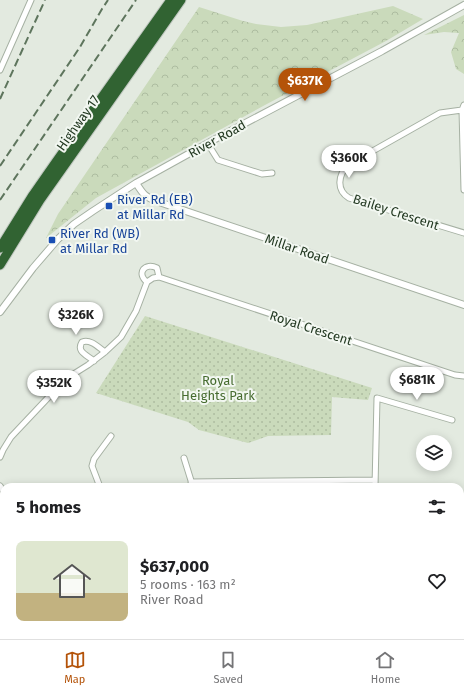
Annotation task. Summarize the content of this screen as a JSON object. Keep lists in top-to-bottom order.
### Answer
{
  "streets": {
    "highway": ["Highway 17"],
    "street": [
      "River Road",
      "Bailey Crescent",
      "Millar Road",
      "Royal Crescent"
    ]
  },
  "crossings": [
    ["River Road", "Millar Road"]
  ],
  "parks": ["Royal Heights Park"],
  "places": {
    "transit": ["River Rd (EB) at Millar Rd", "River Rd (WB) at Millar Rd"]
  },
  "page": {
    "price": [
      "$637K",
      "$360K",
      "$326K",
      "$681K",
      "$352K"
    ],
    "heading": "5 homes",
    "list": [
      {
        "name": "$637,000",
        "note": "5 rooms · 163 m² · River Road"
      }
    ],
    "tabs": ["Map", "Saved", "Home"]
  }
}
